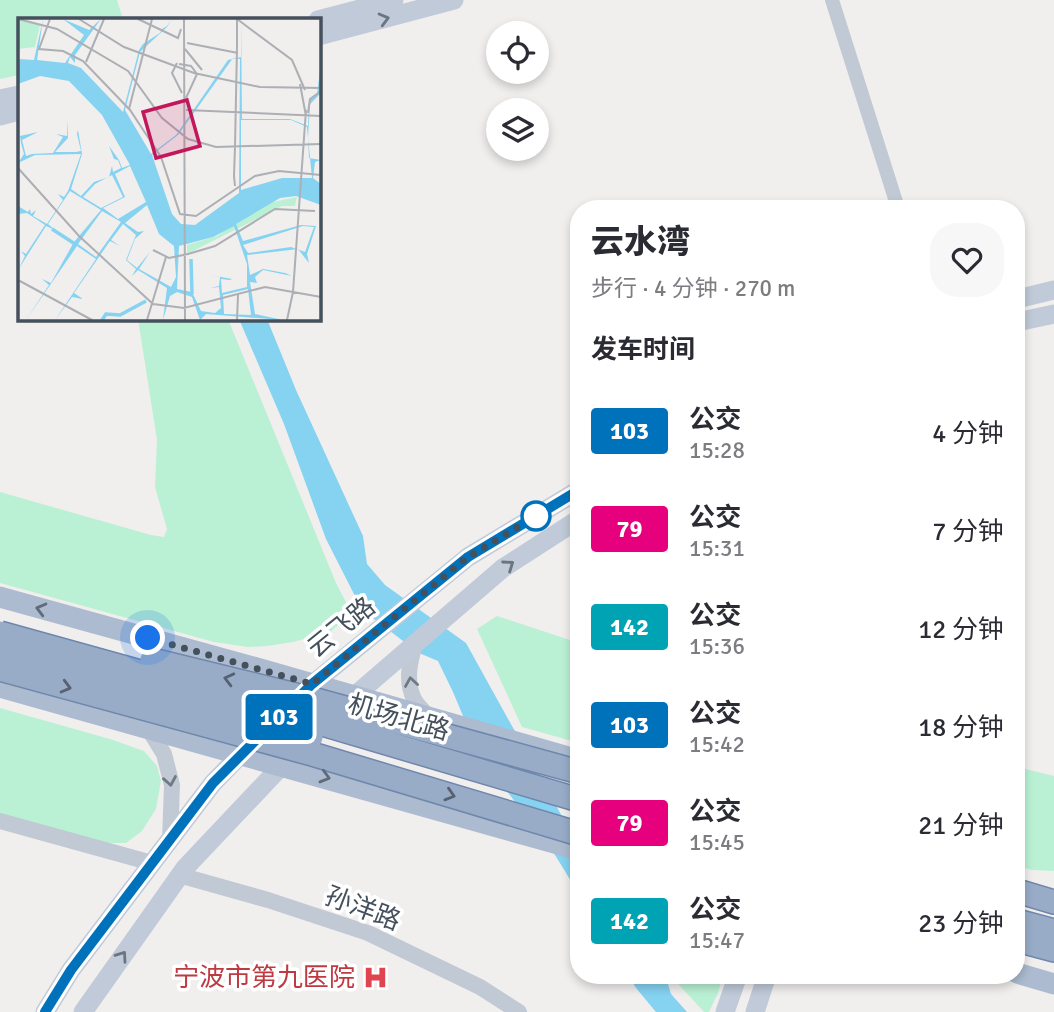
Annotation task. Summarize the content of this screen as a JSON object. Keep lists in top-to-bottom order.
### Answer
{
  "streets": {
    "highway": ["机场北路"],
    "main road": ["云飞路"],
    "street": ["孙洋路"]
  },
  "crossings": [
    ["云飞路", "机场北路"]
  ],
  "places": {
    "hospital": ["宁波市第九医院"]
  },
  "lines": ["bus line 103"],
  "page": {
    "on_map": "103",
    "heading": [
      ["云水湾", "步行 · 4 分钟 · 270 m"],
      "发车时间"
    ],
    "list": [
      {
        "mark": "103",
        "name": "公交",
        "note": "15:28",
        "value": "4 分钟"
      },
      {
        "mark": "79",
        "name": "公交",
        "note": "15:31",
        "value": "7 分钟"
      },
      {
        "mark": "142",
        "name": "公交",
        "note": "15:36",
        "value": "12 分钟"
      },
      {
        "mark": "103",
        "name": "公交",
        "note": "15:42",
        "value": "18 分钟"
      },
      {
        "mark": "79",
        "name": "公交",
        "note": "15:45",
        "value": "21 分钟"
      },
      {
        "mark": "142",
        "name": "公交",
        "note": "15:47",
        "value": "23 分钟"
      }
    ]
  }
}
